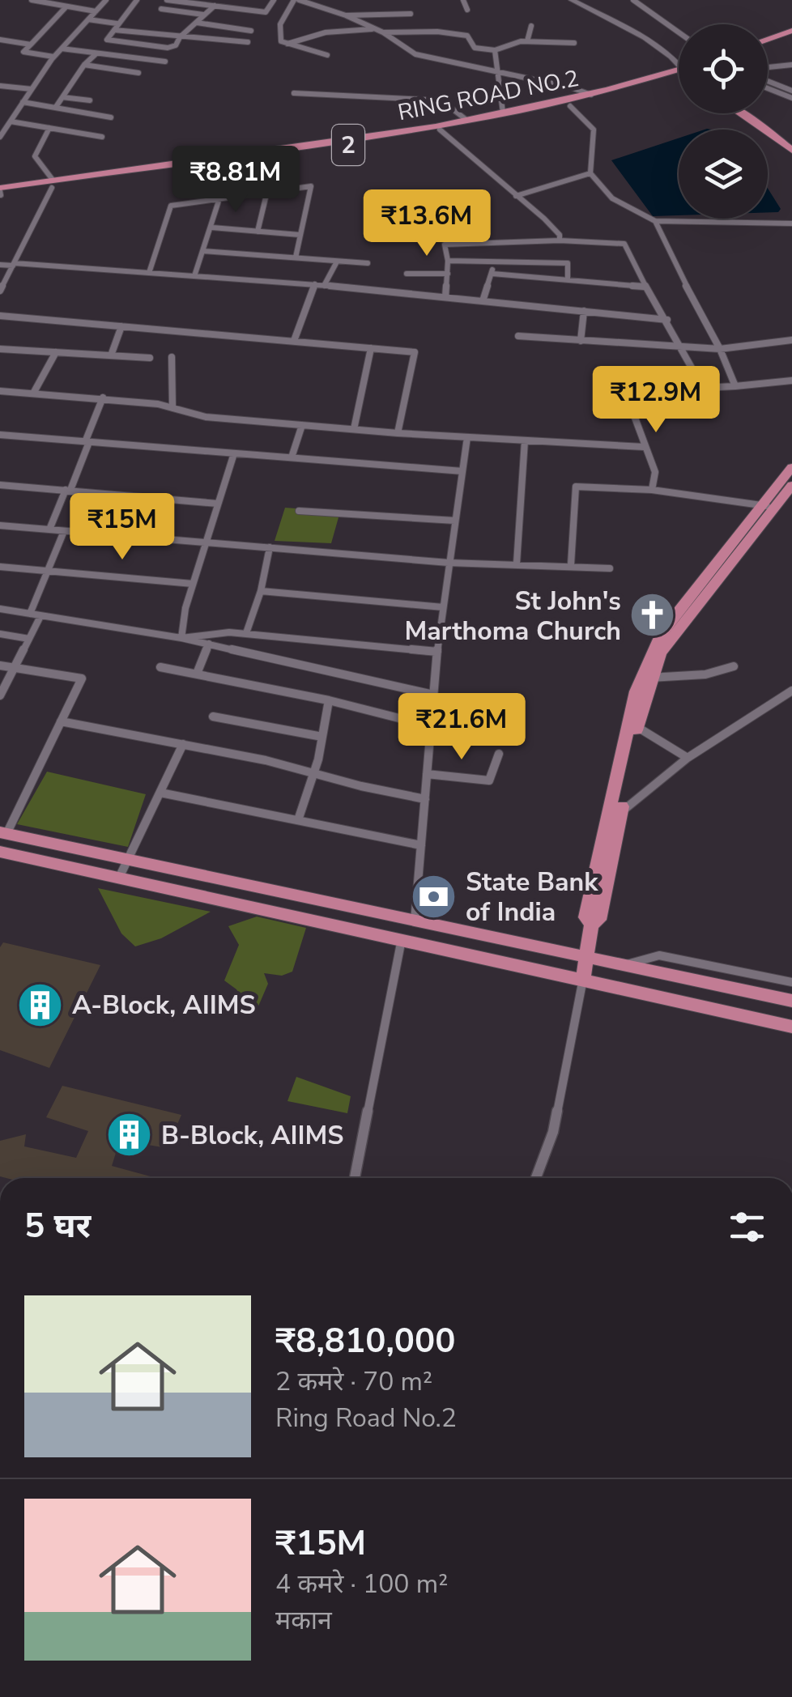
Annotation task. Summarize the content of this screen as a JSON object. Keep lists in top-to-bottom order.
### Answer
{
  "streets": {
    "main road": ["RING ROAD NO.2", "2"]
  },
  "places": {
    "church": ["St John's Marthoma Church"],
    "bank": ["State Bank of India"],
    "building": ["A-Block, AIIMS", "B-Block, AIIMS"]
  },
  "page": {
    "price": [
      "₹8.81M",
      "₹13.6M",
      "₹12.9M",
      "₹15M",
      "₹21.6M"
    ],
    "heading": "5 घर",
    "list": [
      {
        "name": "₹8,810,000",
        "note": "2 कमरे · 70 m² · Ring Road No.2"
      },
      {
        "name": "₹15M",
        "note": "4 कमरे · 100 m² · मकान"
      }
    ]
  }
}
